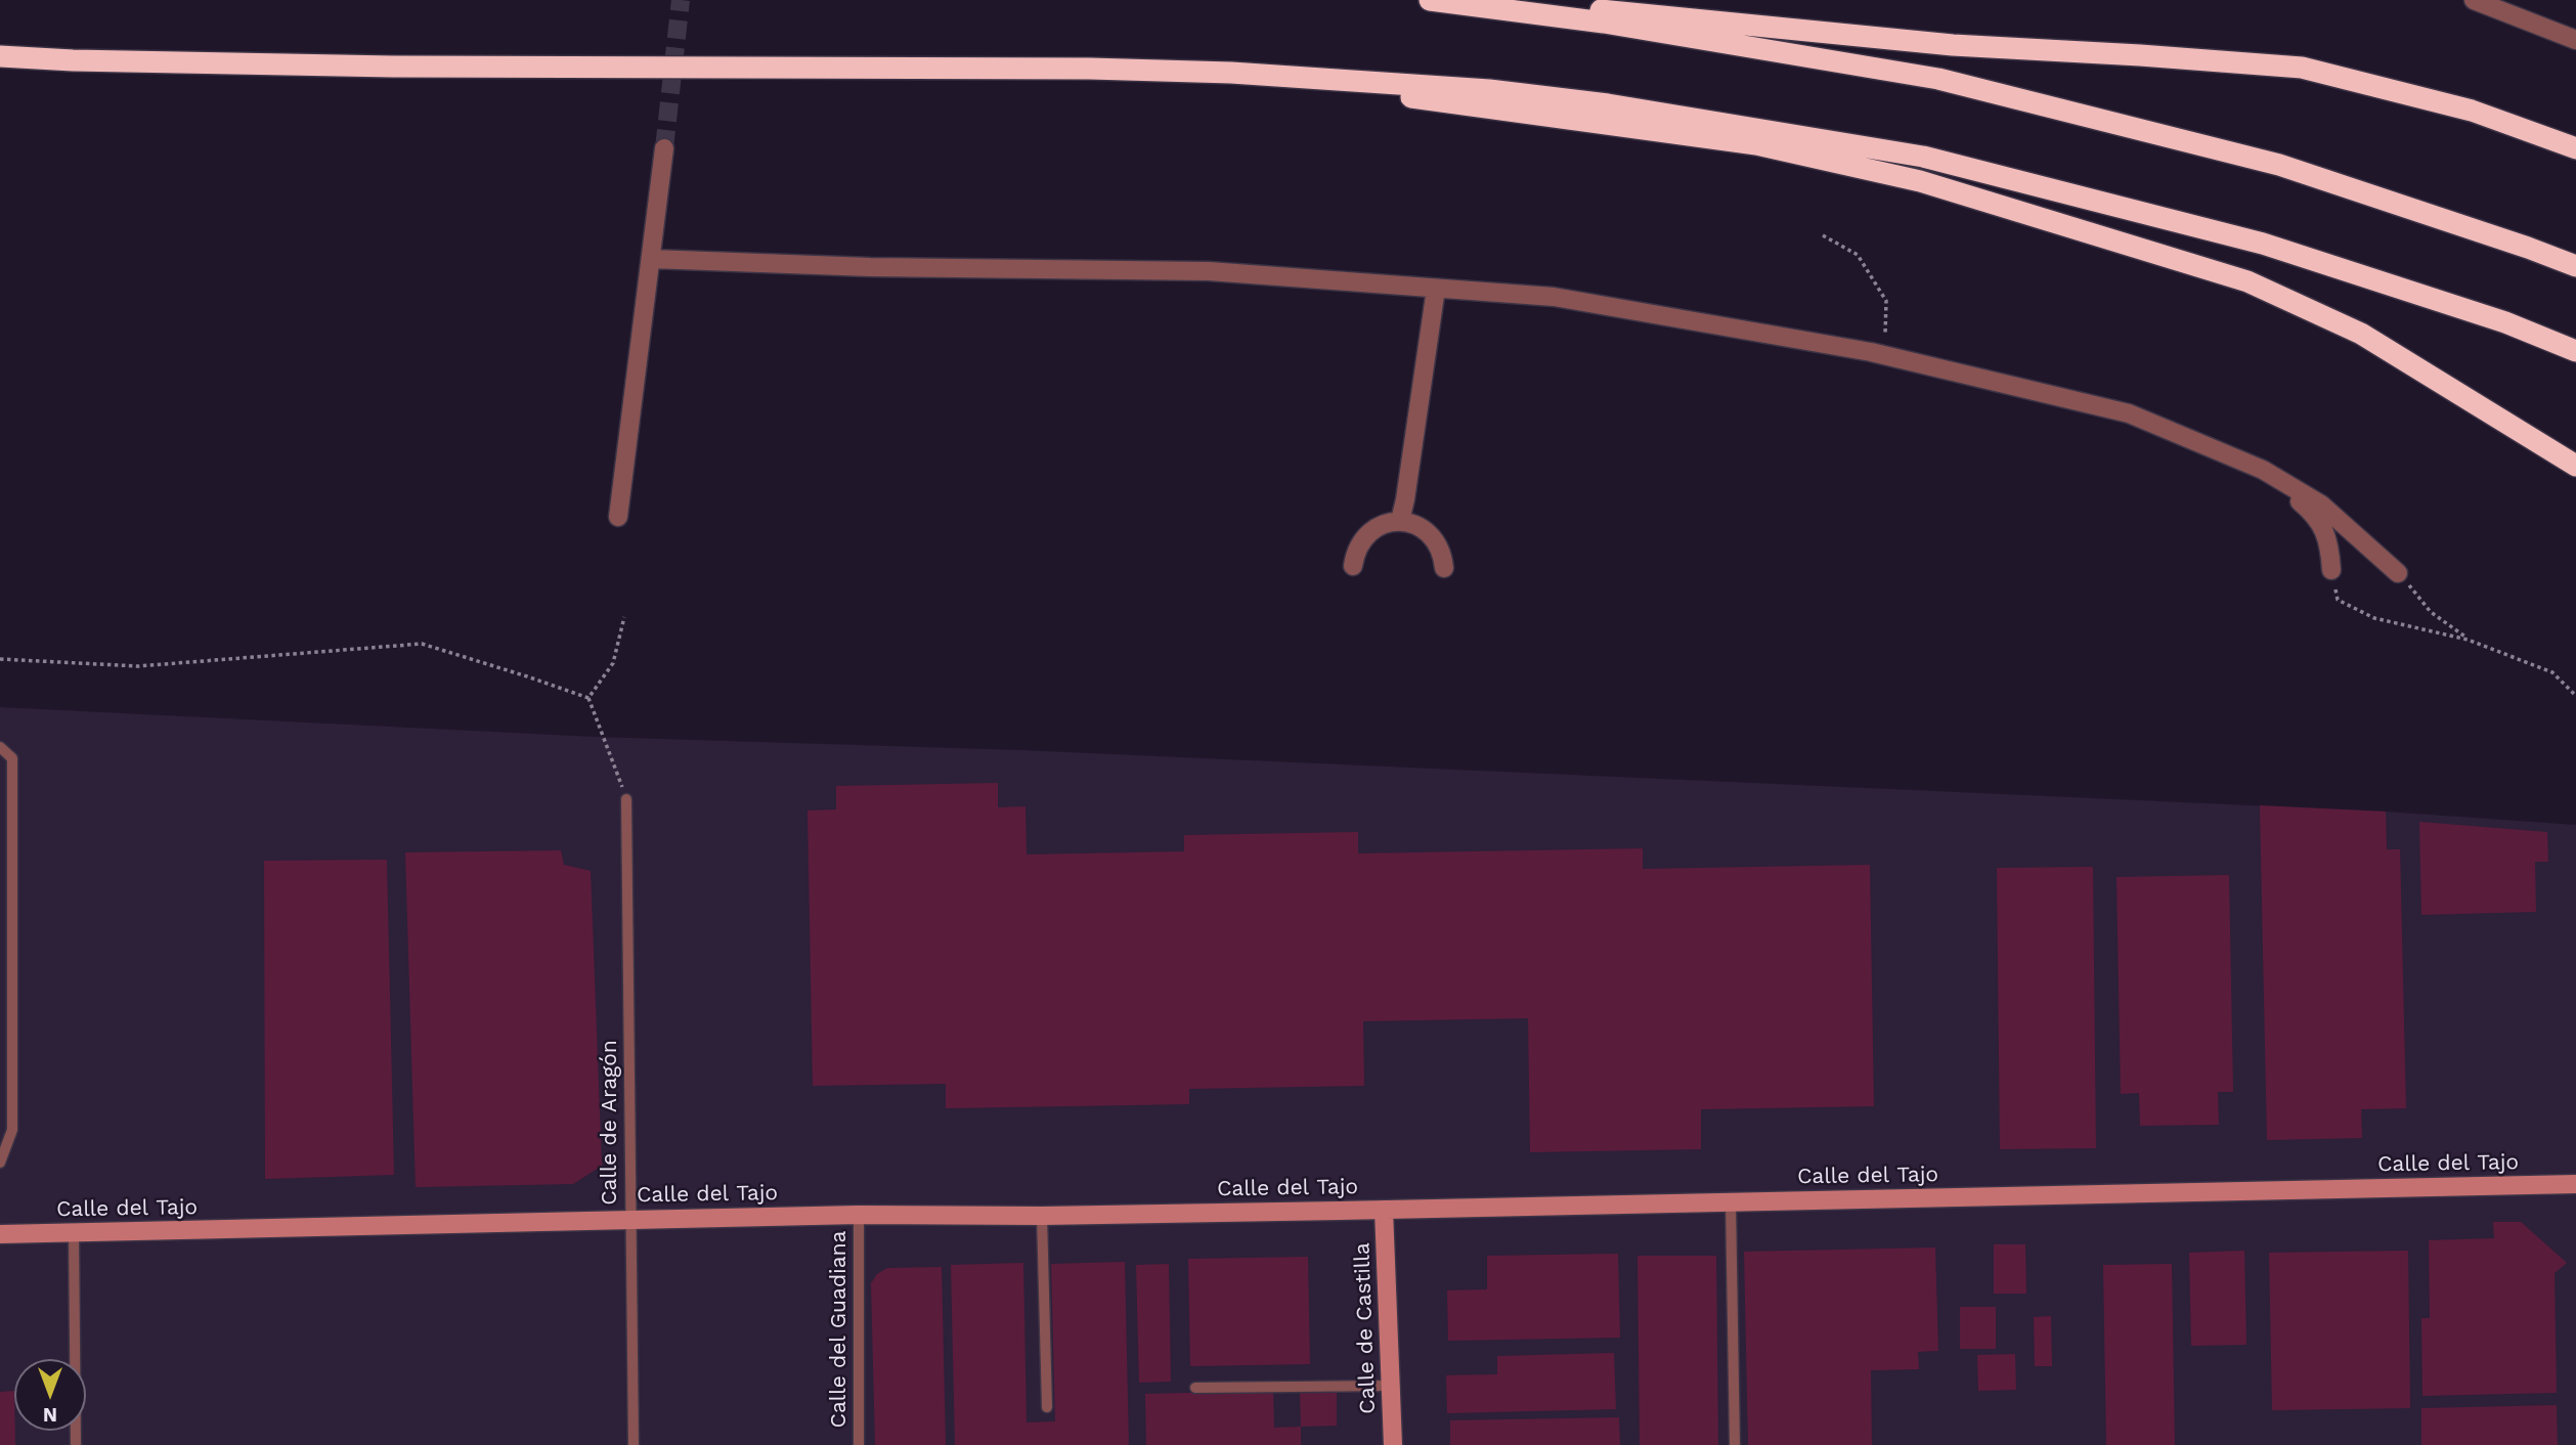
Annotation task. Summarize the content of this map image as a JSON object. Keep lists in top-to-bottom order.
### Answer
{
  "streets": {
    "street": ["Calle del Tajo", "Calle de Castilla"],
    "lane": ["Calle de Aragón", "Calle del Guadiana"]
  },
  "crossings": [
    ["Calle de Aragón", "Calle del Tajo"],
    ["Calle del Tajo", "Calle de Castilla"],
    ["Calle del Tajo", "Calle del Guadiana"]
  ],
  "north": "bottom"
}
